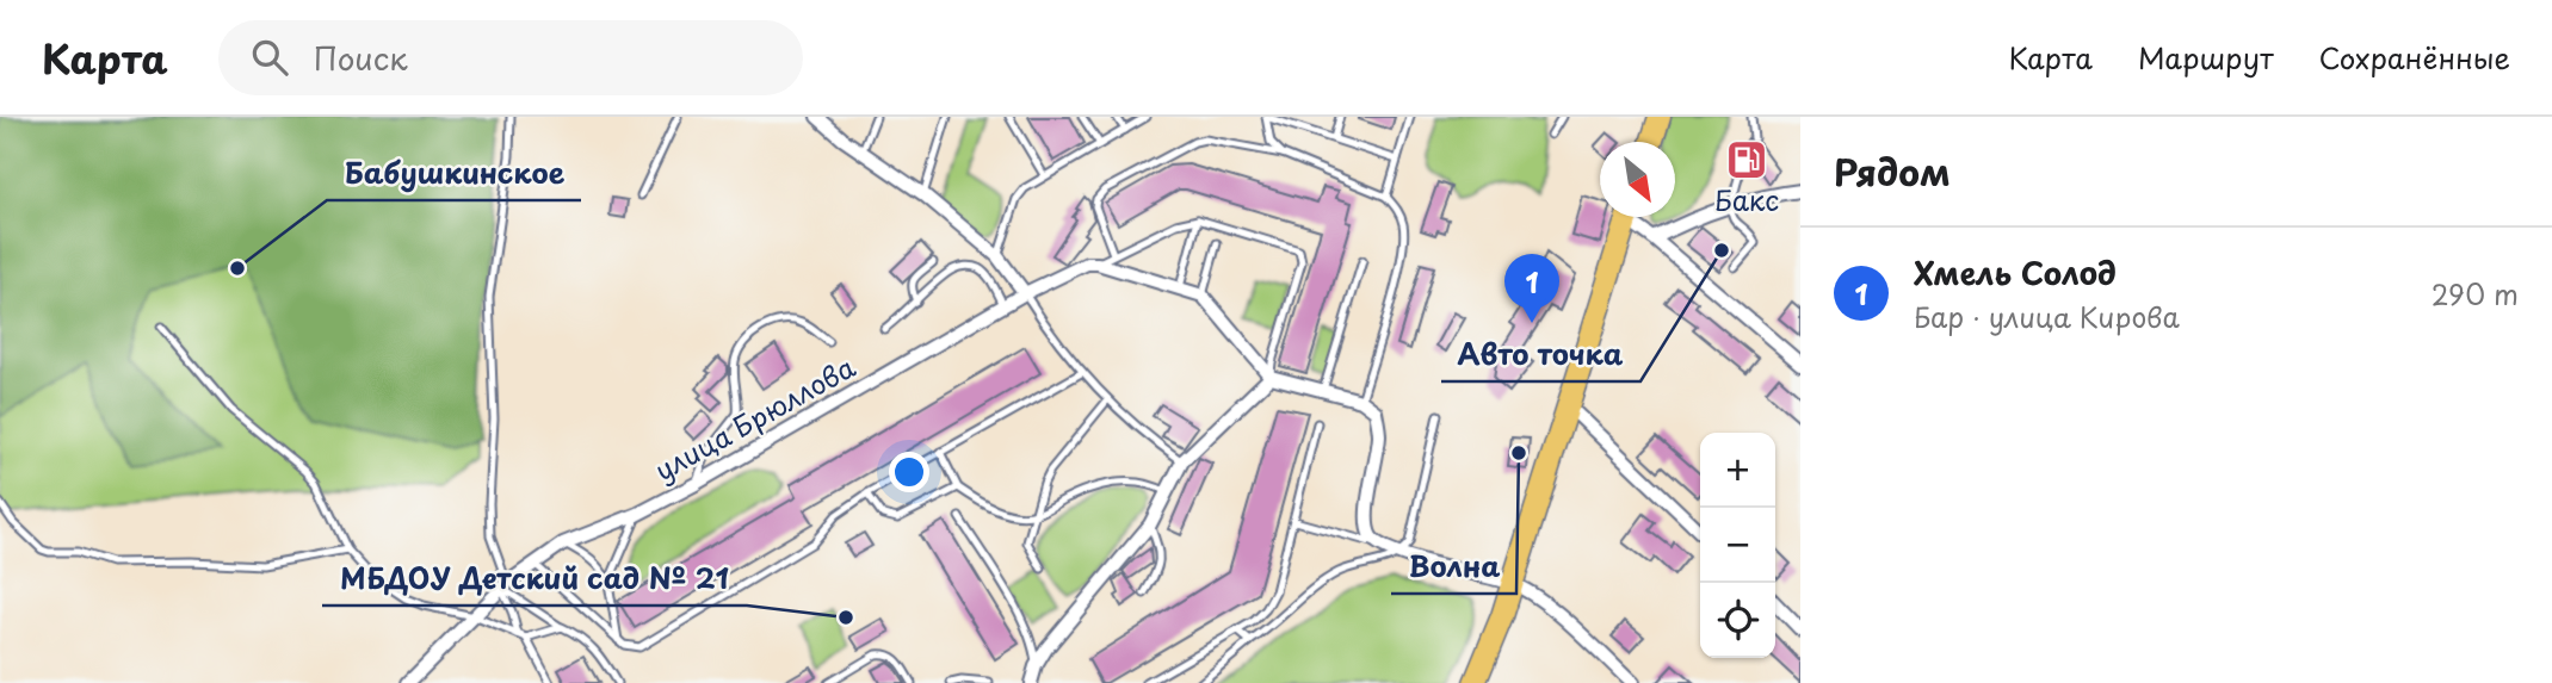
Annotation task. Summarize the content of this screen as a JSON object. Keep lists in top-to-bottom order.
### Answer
{
  "streets": {
    "street": ["улица Брюллова"]
  },
  "places": {
    "fuel station": ["Бакс"],
    "other": [
      "Авто точка",
      "Бабушкинское",
      "Волна",
      "МБДОУ Детский сад № 21"
    ]
  },
  "north": "bottom right",
  "page": {
    "header": "Карта",
    "search": "Поиск",
    "nav": ["Карта", "Маршрут", "Сохранённые"],
    "heading": "Рядом",
    "list": [
      {
        "mark": "1",
        "name": "Хмель Солод",
        "note": "Бар · улица Кирова",
        "value": "290 m"
      }
    ],
    "pins": "1",
    "map_buttons": ["+", "−"]
  }
}
